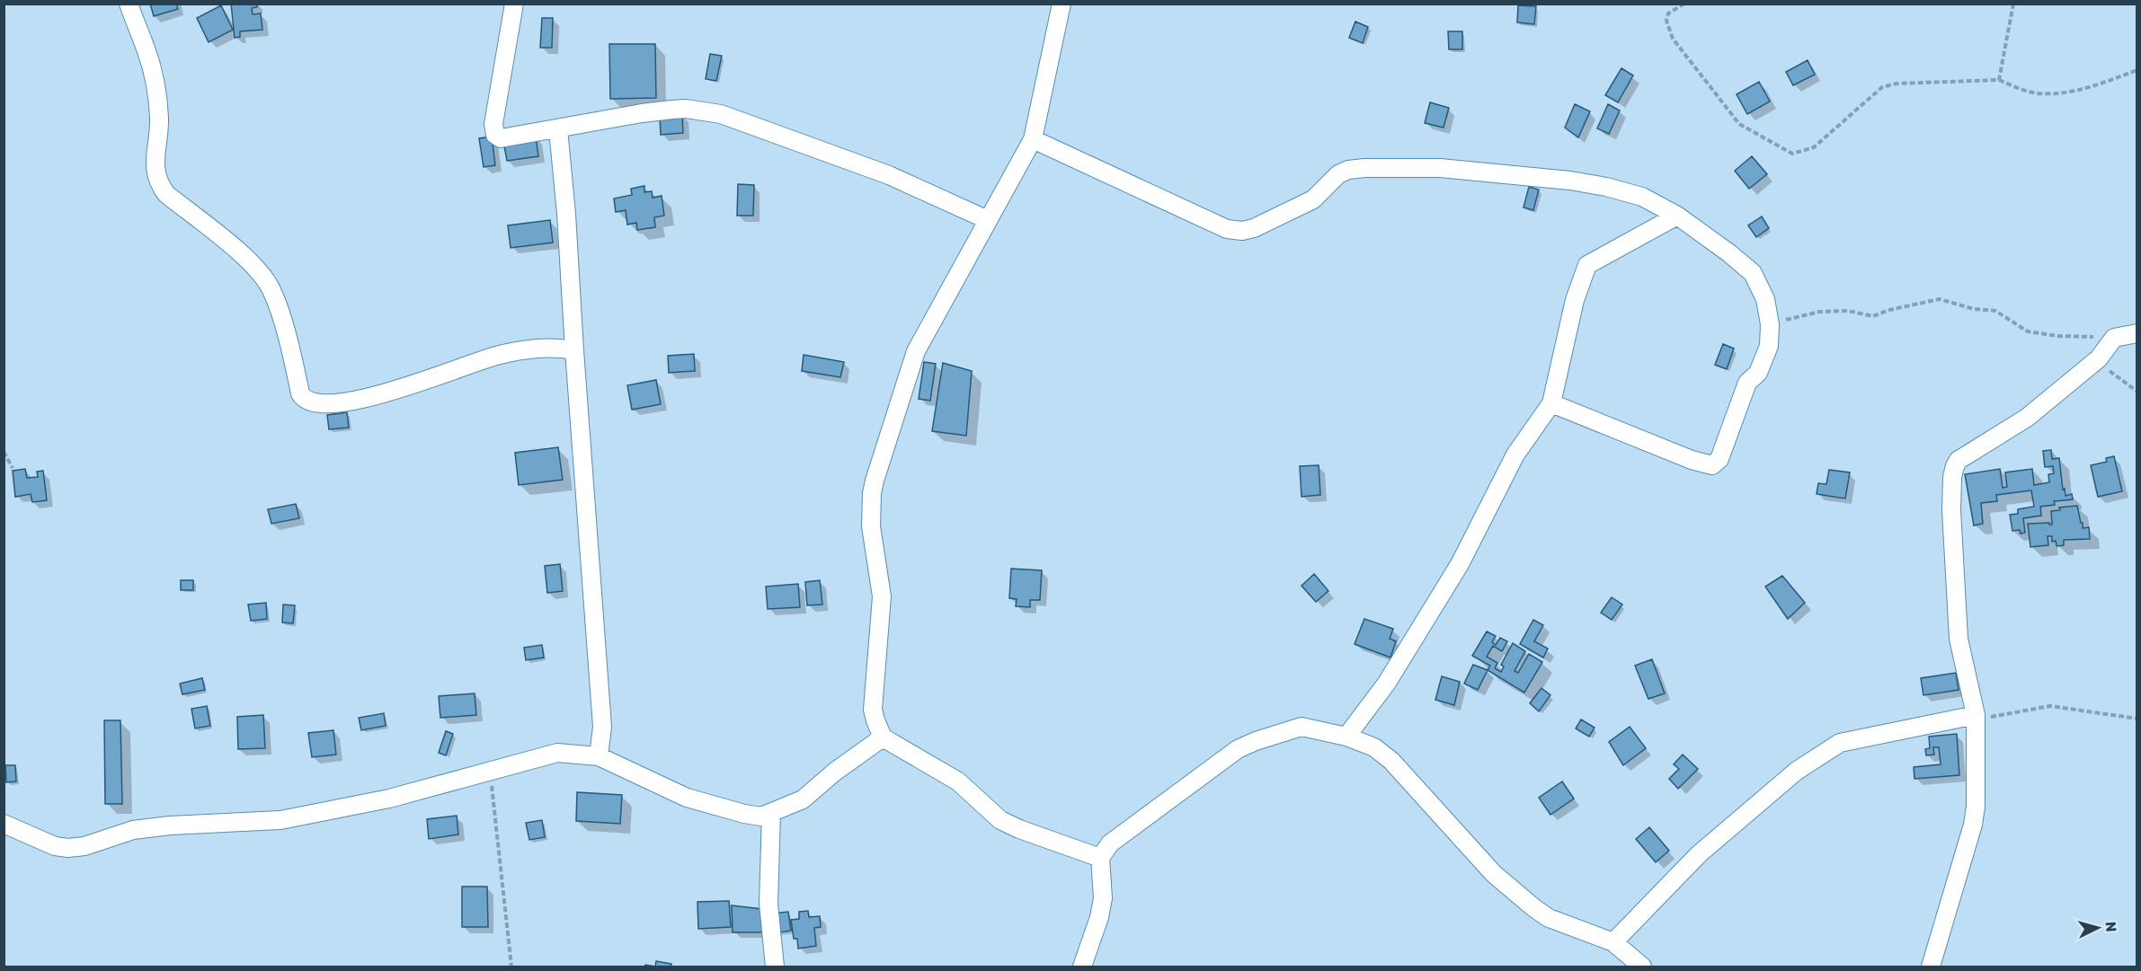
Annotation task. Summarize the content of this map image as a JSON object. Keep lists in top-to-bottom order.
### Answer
{
  "north": "right"
}
